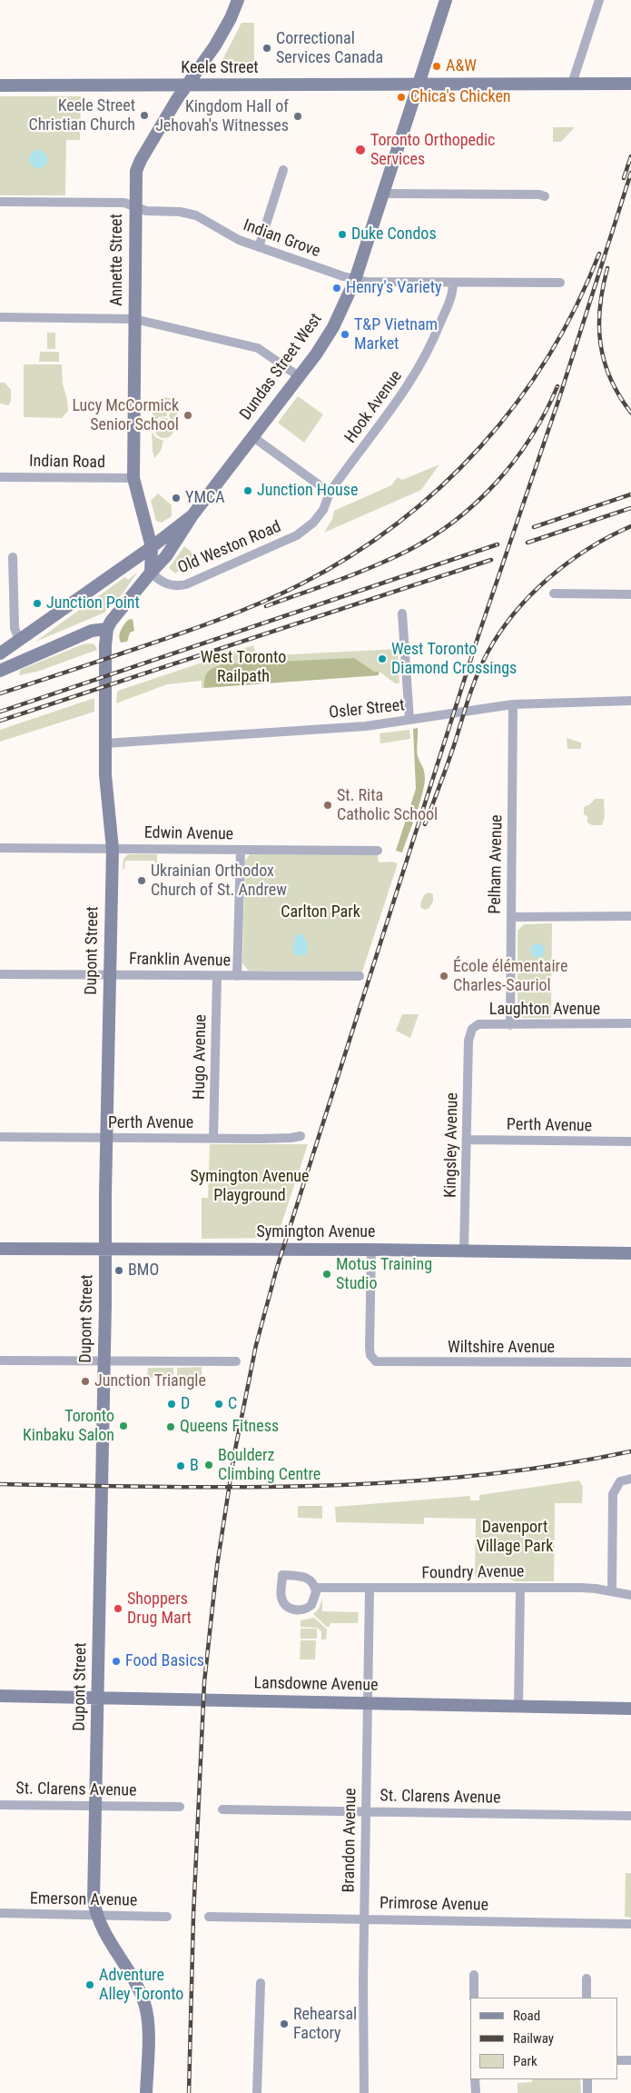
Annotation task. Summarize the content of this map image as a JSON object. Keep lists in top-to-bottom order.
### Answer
{
  "streets": {
    "main road": [
      "Keele Street",
      "Annette Street",
      "Dundas Street West",
      "Dupont Street",
      "Symington Avenue",
      "Lansdowne Avenue"
    ],
    "street": [
      "Indian Grove",
      "Hook Avenue",
      "Indian Road",
      "Old Weston Road",
      "Osler Street",
      "Edwin Avenue",
      "Pelham Avenue",
      "Franklin Avenue",
      "Laughton Avenue",
      "Hugo Avenue",
      "Perth Avenue",
      "Kingsley Avenue",
      "Wiltshire Avenue",
      "Foundry Avenue",
      "St. Clarens Avenue",
      "Brandon Avenue",
      "Emerson Avenue",
      "Primrose Avenue"
    ]
  },
  "crossings": [
    ["Keele Street", "Annette Street"],
    ["Keele Street", "Dundas Street West"],
    ["Indian Grove", "Annette Street"],
    ["Indian Grove", "Dundas Street West"],
    ["Indian Grove", "Hook Avenue"],
    ["Annette Street", "Dundas Street West"],
    ["Annette Street", "Indian Road"],
    ["Hook Avenue", "Old Weston Road"],
    ["Osler Street", "Pelham Avenue"],
    ["Osler Street", "Dupont Street"],
    ["Edwin Avenue", "Dupont Street"],
    ["Pelham Avenue", "Laughton Avenue"],
    ["Dupont Street", "Franklin Avenue"],
    ["Dupont Street", "Perth Avenue"],
    ["Dupont Street", "Symington Avenue"],
    ["Dupont Street", "Lansdowne Avenue"],
    ["Dupont Street", "St. Clarens Avenue"],
    ["Dupont Street", "Emerson Avenue"],
    ["Franklin Avenue", "Hugo Avenue"],
    ["Laughton Avenue", "Kingsley Avenue"],
    ["Hugo Avenue", "Perth Avenue"],
    ["Perth Avenue", "Kingsley Avenue"],
    ["Kingsley Avenue", "Symington Avenue"],
    ["Symington Avenue", "Wiltshire Avenue"],
    ["Foundry Avenue", "Brandon Avenue"],
    ["Lansdowne Avenue", "Brandon Avenue"],
    ["St. Clarens Avenue", "Brandon Avenue"],
    ["Brandon Avenue", "Primrose Avenue"]
  ],
  "parks": [
    "West Toronto Railpath",
    "Carlton Park",
    "Symington Avenue Playground",
    "Davenport Village Park"
  ],
  "places": [
    "Correctional Services Canada",
    "A&W",
    "Chica's Chicken",
    "Keele Street Christian Church",
    "Kingdom Hall of Jehovah's Witnesses",
    "Toronto Orthopedic Services",
    "Duke Condos",
    "Henry's Variety",
    "T&P Vietnam Market",
    "Lucy McCormick Senior School",
    "Junction House",
    "YMCA",
    "Junction Point",
    "West Toronto Diamond Crossings",
    "St. Rita Catholic School",
    "Ukrainian Orthodox Church of St. Andrew",
    "École élémentaire Charles-Sauriol",
    "BMO",
    "Motus Training Studio",
    "Junction Triangle",
    "D",
    "C",
    "Toronto Kinbaku Salon",
    "Queens Fitness",
    "Boulderz Climbing Centre",
    "B",
    "Shoppers Drug Mart",
    "Food Basics",
    "Adventure Alley Toronto",
    "Rehearsal Factory"
  ],
  "legend": ["Road", "Railway", "Park"]
}
